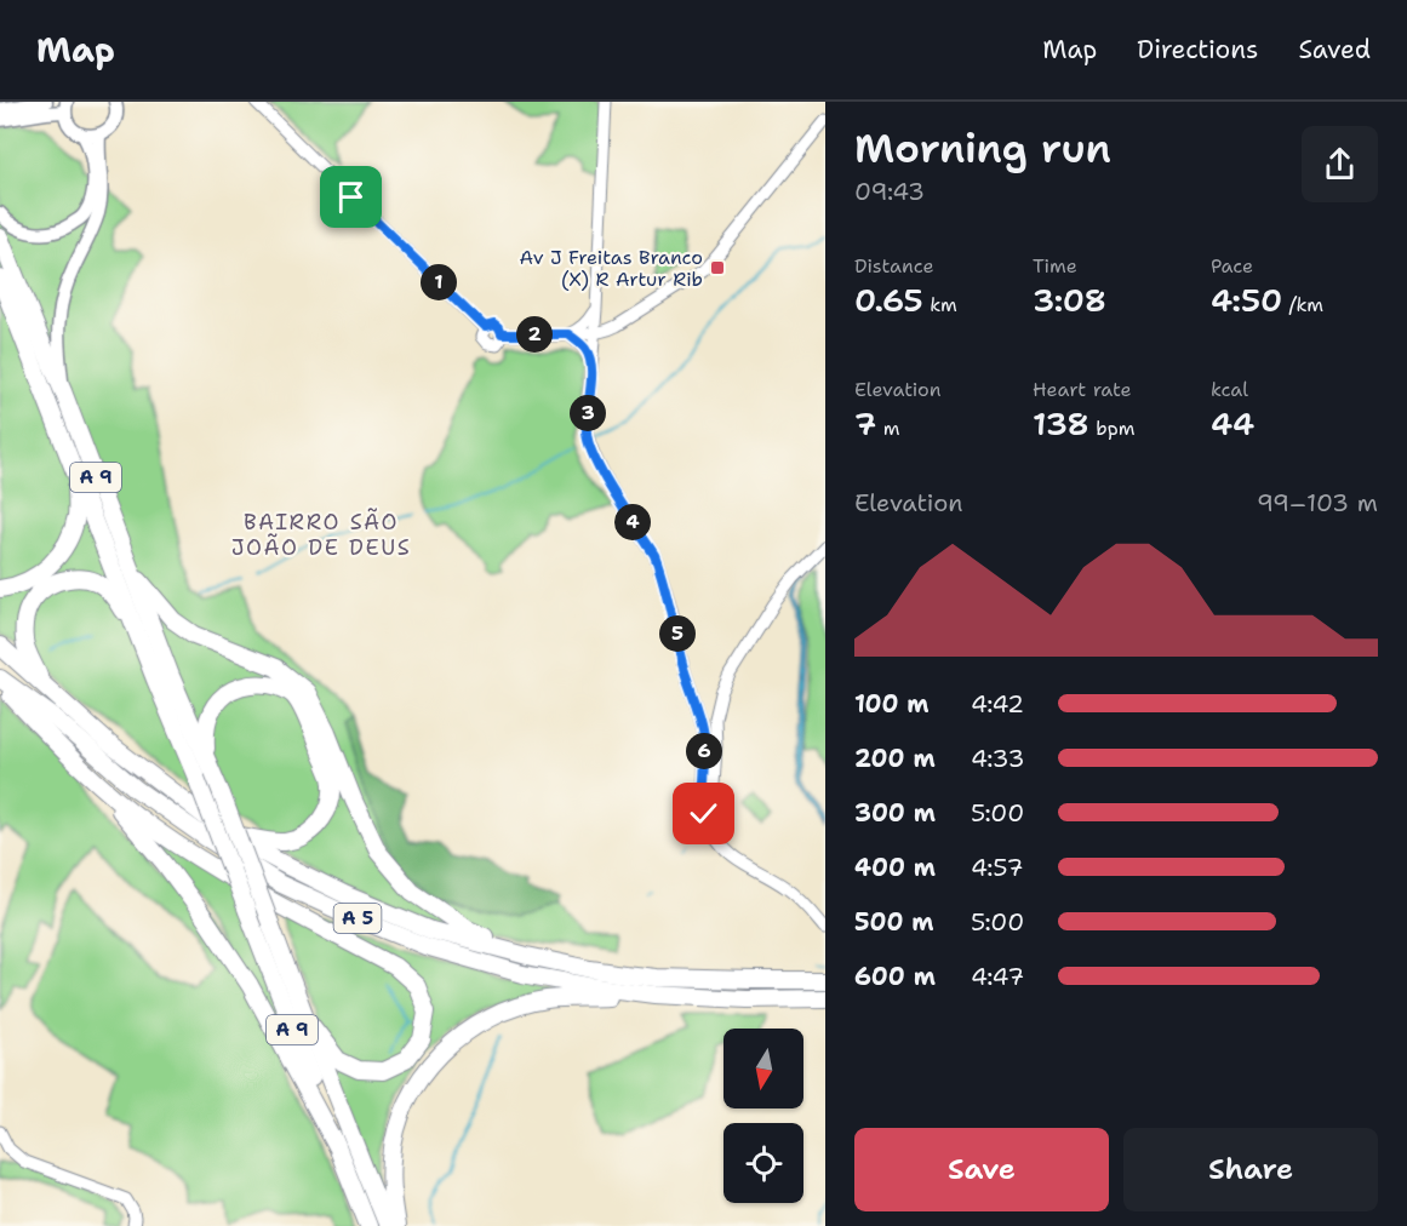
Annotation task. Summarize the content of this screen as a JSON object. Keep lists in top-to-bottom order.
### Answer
{
  "streets": {
    "highway": ["A 9", "A 5"]
  },
  "districts": ["BAIRRO SÃO JOÃO DE DEUS"],
  "places": {
    "transit": ["Av J Freitas Branco (X) R Artur Rib"]
  },
  "north": "bottom",
  "page": {
    "header": "Map",
    "nav": ["Map", "Directions", "Saved"],
    "heading": ["Morning run", "09:43"],
    "stats": [
      ["Distance", "0.65 km"],
      ["Time", "3:08"],
      ["Pace", "4:50 /km"],
      ["Elevation", "7 m"],
      ["Heart rate", "138 bpm"],
      ["kcal", "44"]
    ],
    "pins": [
      "1",
      "2",
      "3",
      "4",
      "5",
      "6"
    ],
    "chart": ["Elevation", "99–103 m"],
    "list": [
      {
        "name": "100 m",
        "note": "4:42"
      },
      {
        "name": "200 m",
        "note": "4:33"
      },
      {
        "name": "300 m",
        "note": "5:00"
      },
      {
        "name": "400 m",
        "note": "4:57"
      },
      {
        "name": "500 m",
        "note": "5:00"
      },
      {
        "name": "600 m",
        "note": "4:47"
      }
    ],
    "buttons": ["Save", "Share"]
  }
}
